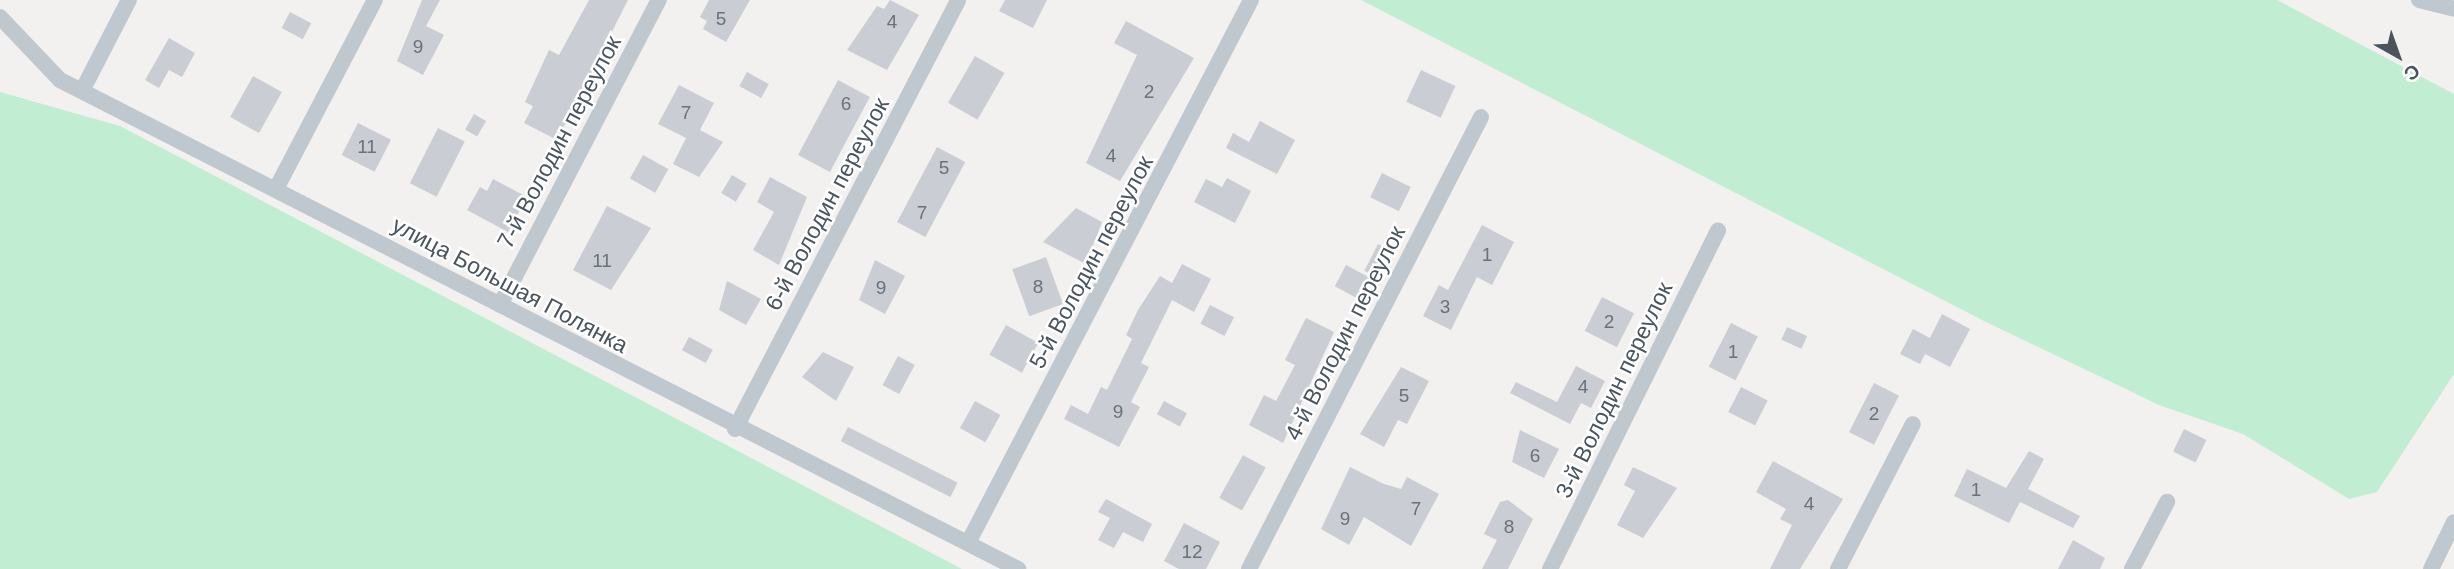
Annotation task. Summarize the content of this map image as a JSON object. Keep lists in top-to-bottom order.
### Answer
{
  "streets": {
    "street": [
      "7-й Володин переулок",
      "6-й Володин переулок",
      "5-й Володин переулок",
      "улица Большая Полянка",
      "4-й Володин переулок",
      "3-й Володин переулок"
    ]
  },
  "crossings": [
    ["7-й Володин переулок", "улица Большая Полянка"],
    ["6-й Володин переулок", "улица Большая Полянка"],
    ["5-й Володин переулок", "улица Большая Полянка"]
  ],
  "house_numbers": [
    "5",
    "4",
    "9",
    "2",
    "6",
    "7",
    "11",
    "4",
    "5",
    "7",
    "1",
    "11",
    "8",
    "9",
    "3",
    "2",
    "1",
    "4",
    "5",
    "9",
    "2",
    "6",
    "1",
    "4",
    "7",
    "9",
    "8",
    "12"
  ],
  "north": "bottom right"
}
